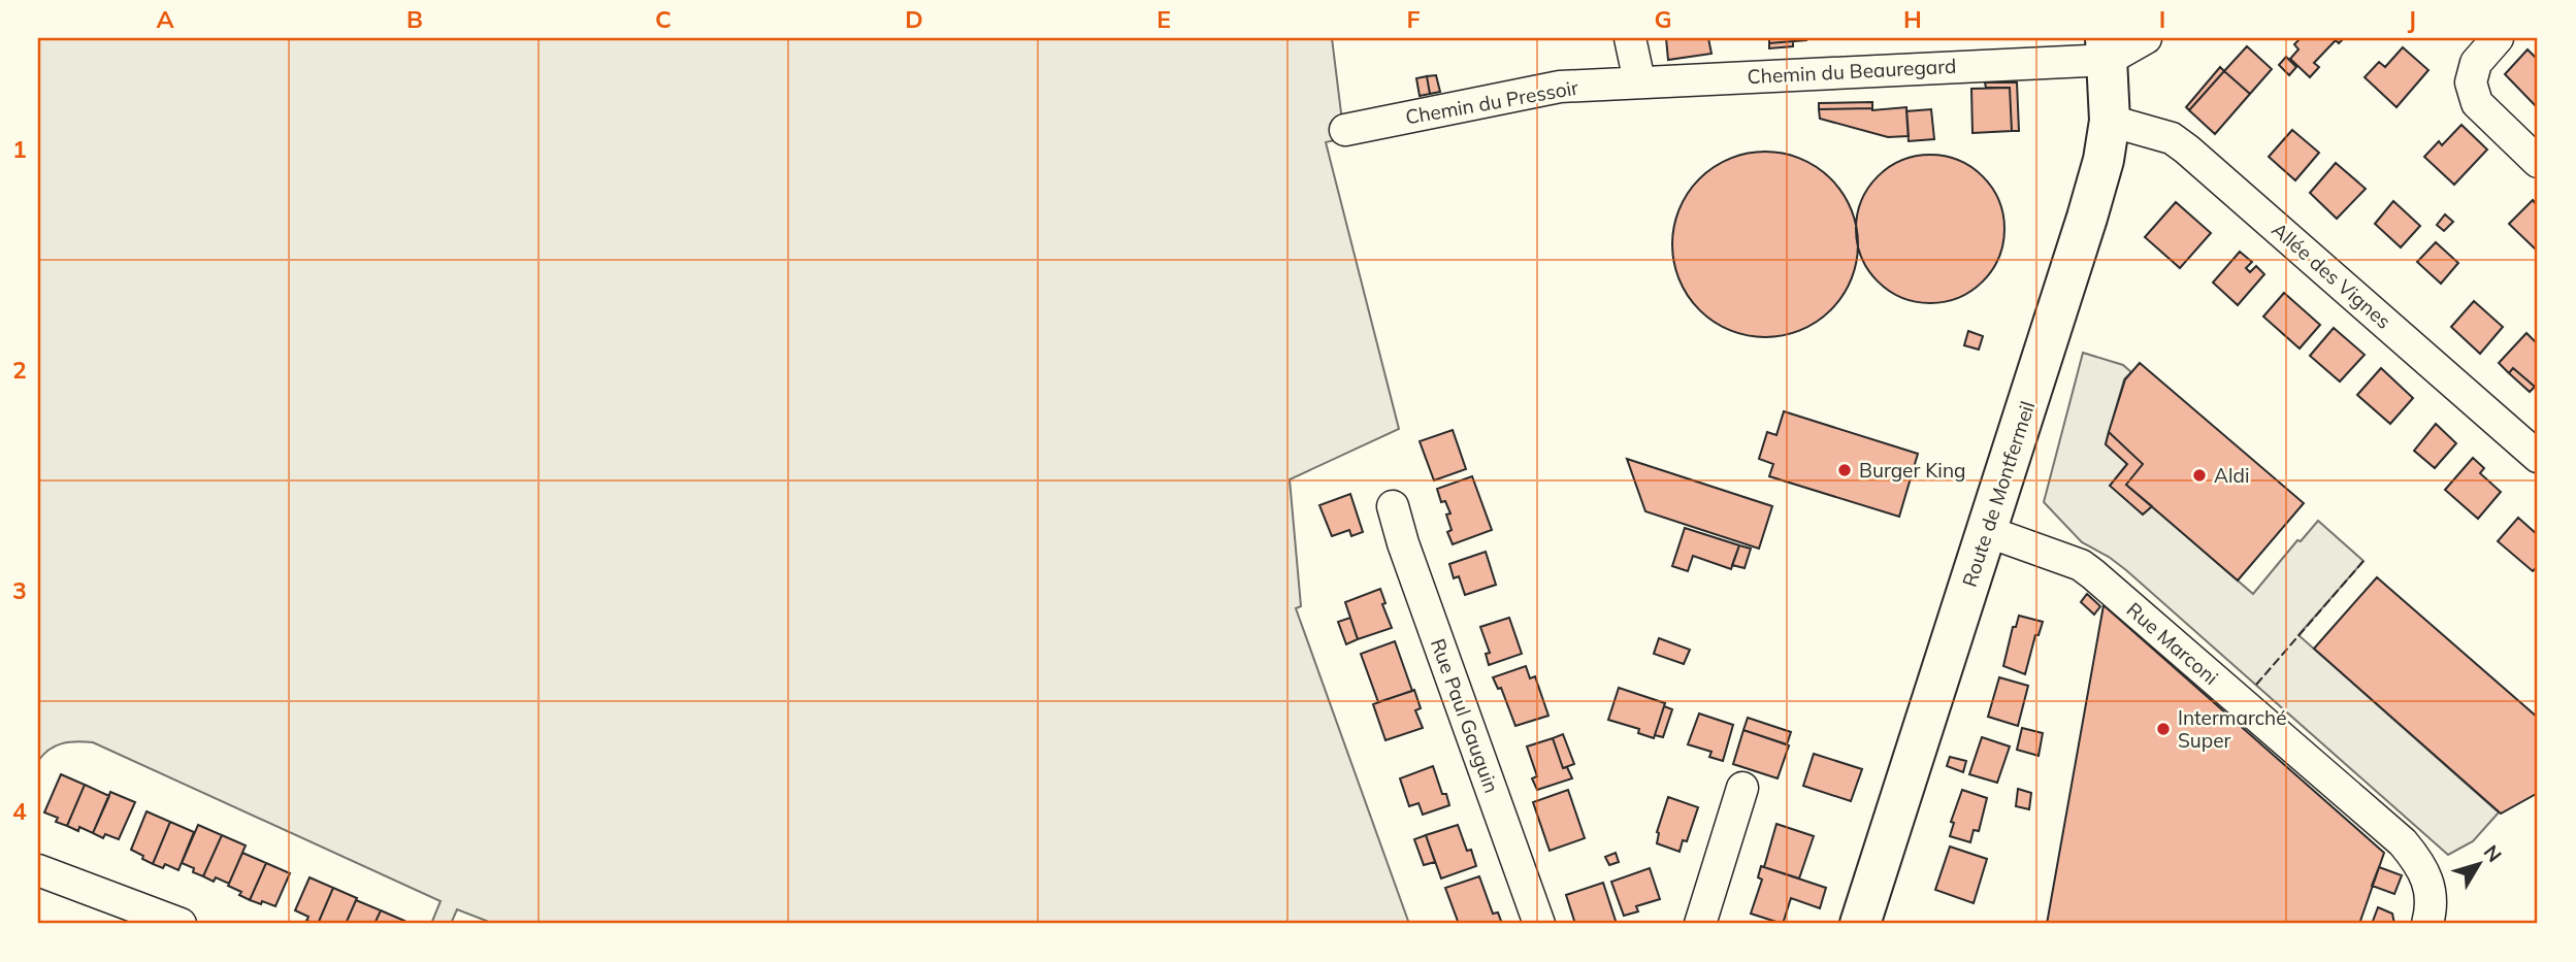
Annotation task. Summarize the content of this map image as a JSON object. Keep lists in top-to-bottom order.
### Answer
{
  "streets": {
    "main road": ["Route de Montfermeil"],
    "street": [
      "Chemin du Beauregard",
      "Chemin du Pressoir",
      "Allée des Vignes",
      "Rue Marconi",
      "Rue Paul Gauguin"
    ]
  },
  "crossings": [
    ["Chemin du Beauregard", "Chemin du Pressoir"],
    ["Chemin du Beauregard", "Route de Montfermeil"],
    ["Allée des Vignes", "Route de Montfermeil"],
    ["Route de Montfermeil", "Rue Marconi"]
  ],
  "places": ["Burger King", "Aldi", "Intermarché Super"],
  "north": "top right",
  "grid": {
    "columns": [
      "A",
      "B",
      "C",
      "D",
      "E",
      "F",
      "G",
      "H",
      "I",
      "J"
    ],
    "rows": [
      "1",
      "2",
      "3",
      "4"
    ]
  }
}
